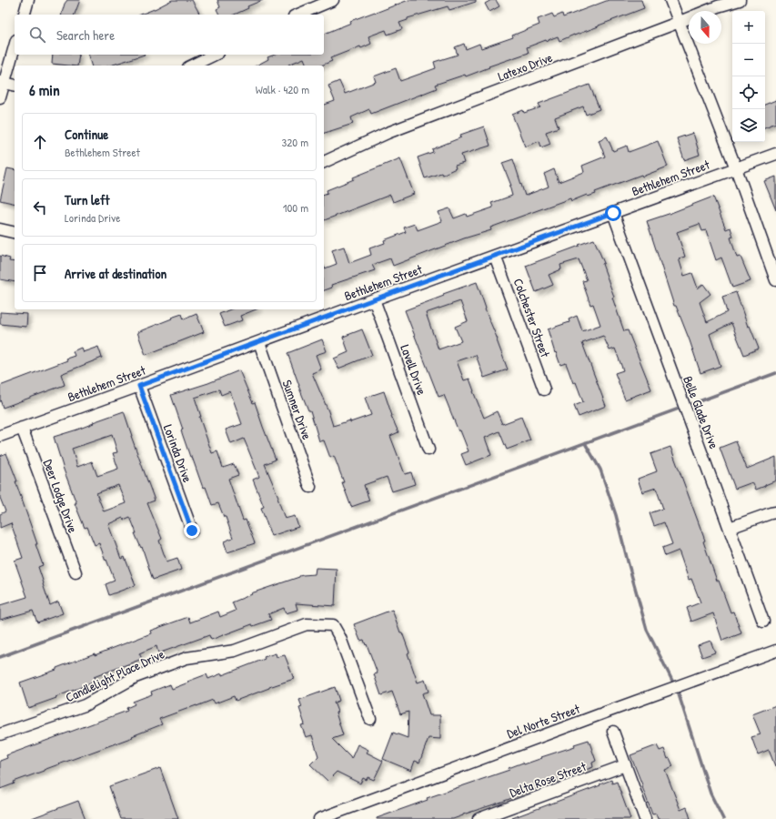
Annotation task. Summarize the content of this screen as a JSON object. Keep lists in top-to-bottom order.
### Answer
{
  "streets": {
    "street": [
      "Latexo Drive",
      "Bethlehem Street",
      "Colchester Street",
      "Lavell Drive",
      "Sumner Drive",
      "Belle Glade Drive",
      "Lorinda Drive",
      "Deer Lodge Drive",
      "Candlelight Place Drive",
      "Del Norte Street",
      "Delta Rose Street"
    ]
  },
  "crossings": [
    ["Bethlehem Street", "Colchester Street"],
    ["Bethlehem Street", "Lavell Drive"],
    ["Bethlehem Street", "Sumner Drive"],
    ["Bethlehem Street", "Belle Glade Drive"],
    ["Bethlehem Street", "Lorinda Drive"],
    ["Bethlehem Street", "Deer Lodge Drive"]
  ],
  "north": "bottom",
  "page": {
    "map_buttons": ["+", "−"],
    "search": "Search here",
    "heading": ["6 min", "Walk · 420 m"],
    "list": [
      ["Continue", "Bethlehem Street", "320 m"],
      ["Turn left", "Lorinda Drive", "100 m"],
      "Arrive at destination"
    ]
  }
}
